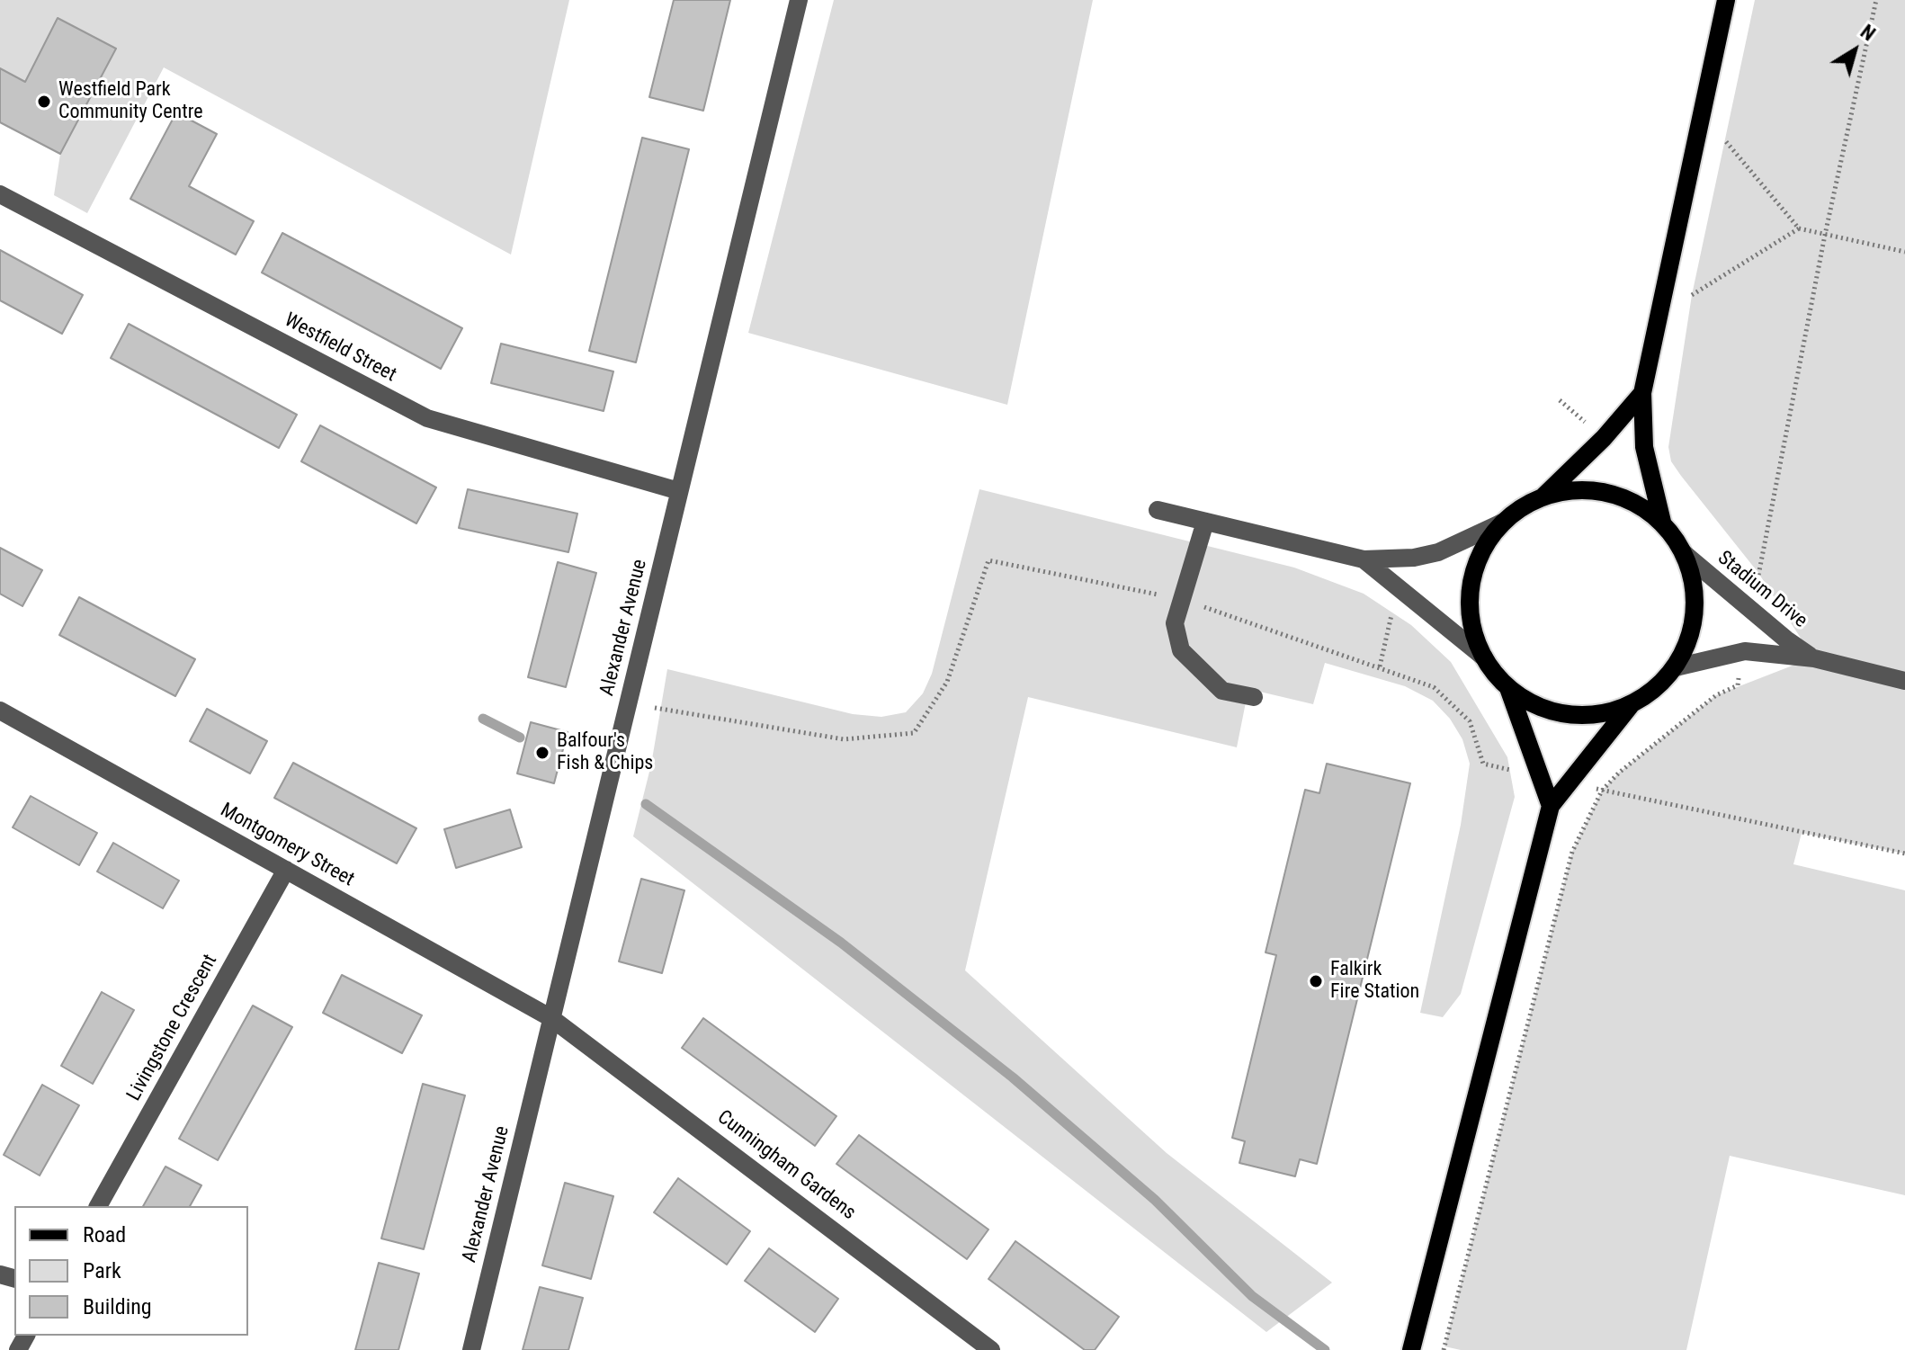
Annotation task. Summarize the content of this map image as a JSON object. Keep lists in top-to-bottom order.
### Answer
{
  "streets": {
    "street": [
      "Westfield Street",
      "Stadium Drive",
      "Alexander Avenue",
      "Montgomery Street",
      "Livingstone Crescent",
      "Cunningham Gardens"
    ]
  },
  "crossings": [
    ["Westfield Street", "Alexander Avenue"],
    ["Alexander Avenue", "Montgomery Street"],
    ["Alexander Avenue", "Cunningham Gardens"],
    ["Montgomery Street", "Livingstone Crescent"],
    ["Montgomery Street", "Cunningham Gardens"]
  ],
  "places": ["Westfield Park Community Centre", "Balfour's Fish & Chips", "Falkirk Fire Station"],
  "legend": ["Road", "Park", "Building"],
  "north": "top right"
}
